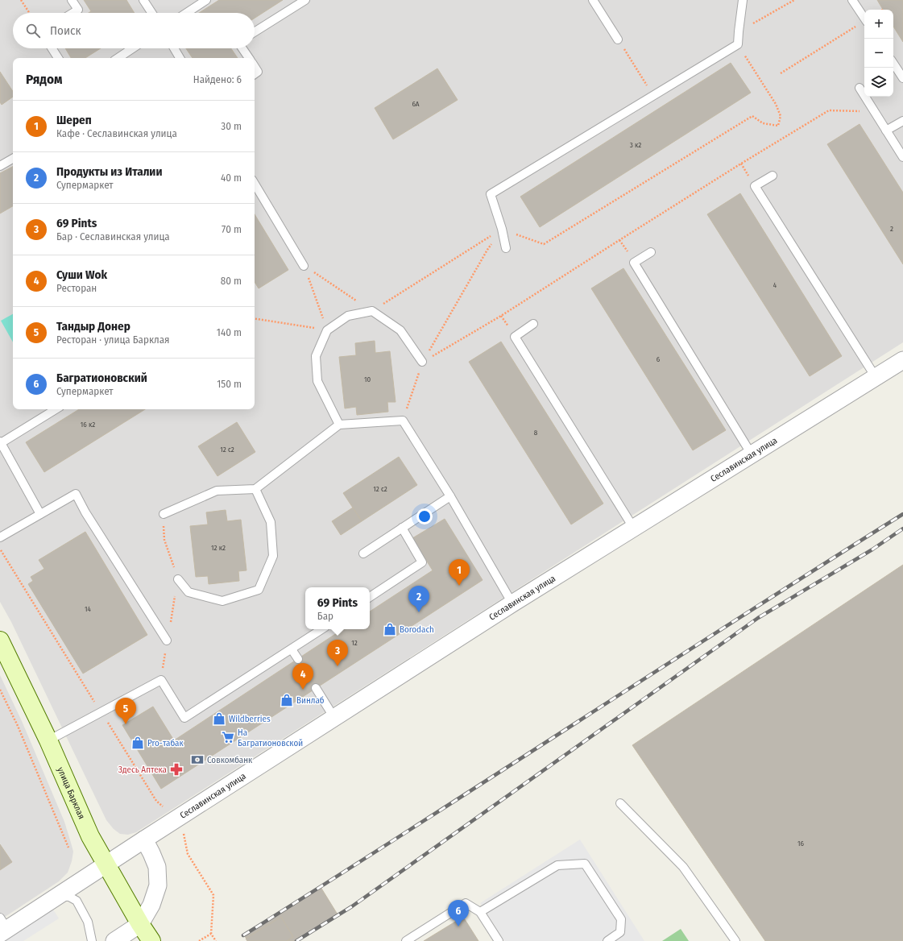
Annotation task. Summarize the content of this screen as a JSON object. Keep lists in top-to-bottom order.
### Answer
{
  "streets": {
    "main road": ["улица Барклая"],
    "street": ["Сеславинская улица"]
  },
  "crossings": [
    ["Сеславинская улица", "улица Барклая"]
  ],
  "places": {
    "shop": [
      "Borodach",
      "Винлаб",
      "Wildberries",
      "Pro-табак"
    ],
    "supermarket": ["На Багратионовской"],
    "bank": ["Совкомбанк"],
    "pharmacy": ["Здесь Аптека"]
  },
  "house_numbers": [
    "6А",
    "3 к2",
    "2",
    "4",
    "6",
    "10",
    "16 к2",
    "8",
    "12 с2",
    "12 с2",
    "12 к2",
    "14",
    "12",
    "16"
  ],
  "page": {
    "map_buttons": ["+", "−"],
    "search": "Поиск",
    "heading": ["Рядом", "Найдено: 6"],
    "list": [
      {
        "mark": "1",
        "name": "Шереп",
        "note": "Кафе · Сеславинская улица",
        "value": "30 m"
      },
      {
        "mark": "2",
        "name": "Продукты из Италии",
        "note": "Супермаркет",
        "value": "40 m"
      },
      {
        "mark": "3",
        "name": "69 Pints",
        "note": "Бар · Сеславинская улица",
        "value": "70 m"
      },
      {
        "mark": "4",
        "name": "Суши Wok",
        "note": "Ресторан",
        "value": "80 m"
      },
      {
        "mark": "5",
        "name": "Тандыр Донер",
        "note": "Ресторан · улица Барклая",
        "value": "140 m"
      },
      {
        "mark": "6",
        "name": "Багратионовский",
        "note": "Супермаркет",
        "value": "150 m"
      }
    ],
    "pins": [
      "1",
      "2",
      "3",
      "4",
      "5",
      "6"
    ],
    "popup": ["69 Pints", "Бар"]
  }
}
